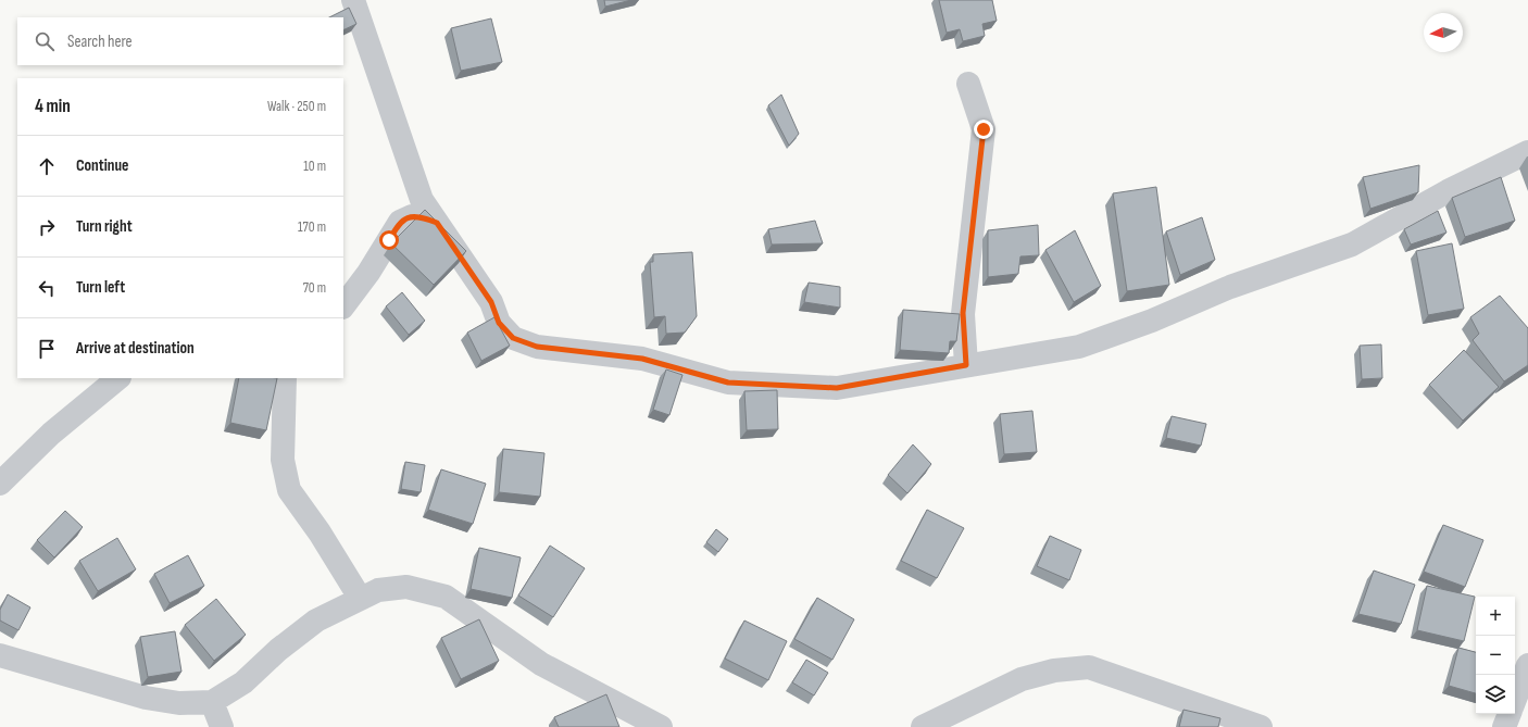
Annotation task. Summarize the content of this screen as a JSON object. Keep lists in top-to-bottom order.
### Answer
{
  "north": "left",
  "page": {
    "search": "Search here",
    "heading": ["4 min", "Walk · 250 m"],
    "list": [
      ["Continue", "10 m"],
      ["Turn right", "170 m"],
      ["Turn left", "70 m"],
      "Arrive at destination"
    ],
    "map_buttons": ["+", "−"]
  }
}
